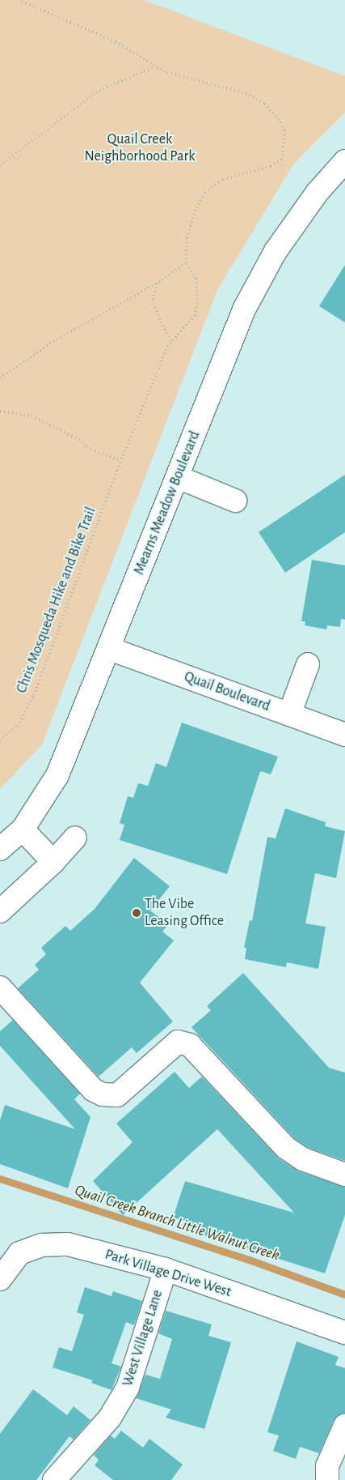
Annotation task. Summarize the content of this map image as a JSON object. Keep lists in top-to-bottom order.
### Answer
{
  "streets": {
    "street": [
      "Mearns Meadow Boulevard",
      "Quail Boulevard",
      "Park Village Drive West",
      "West Village Lane"
    ],
    "path": ["Chris Mosqueda Hike and Bike Trail"]
  },
  "crossings": [
    ["Mearns Meadow Boulevard", "Quail Boulevard"],
    ["Park Village Drive West", "West Village Lane"]
  ],
  "water": ["Quail Creek Branch Little Walnut Creek"],
  "parks": ["Quail Creek Neighborhood Park"],
  "places": ["The Vibe Leasing Office"]
}
